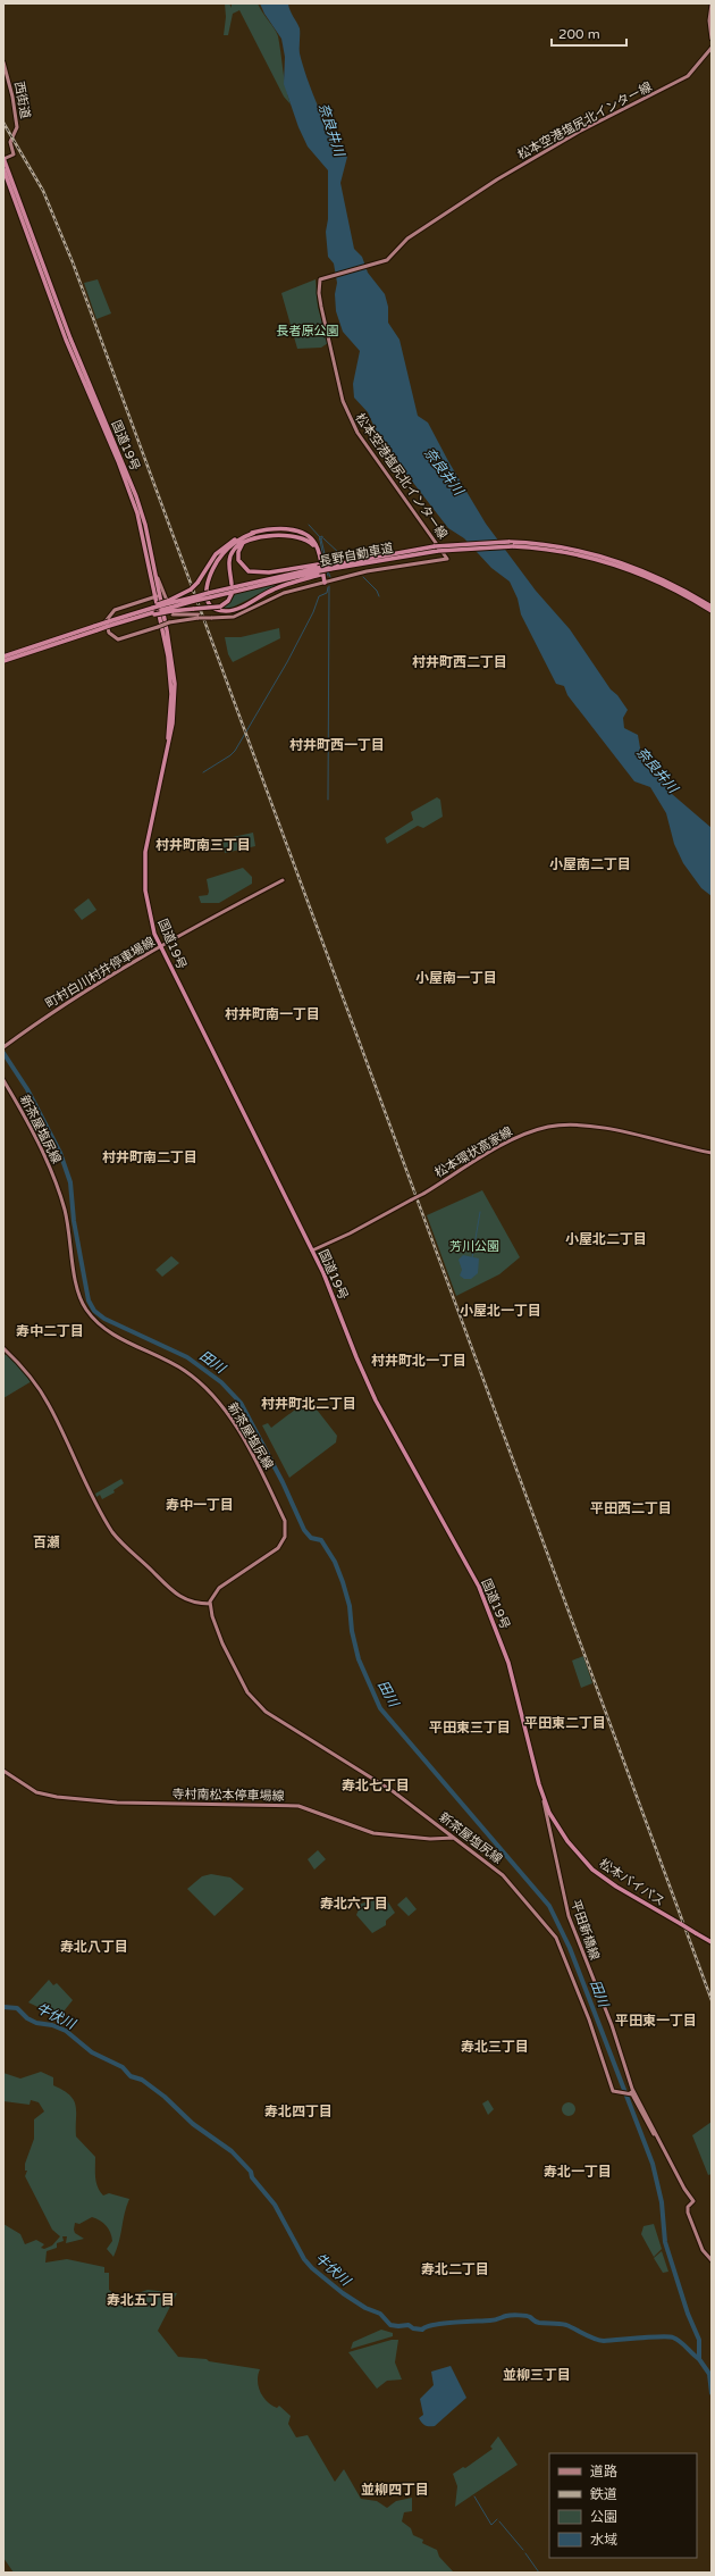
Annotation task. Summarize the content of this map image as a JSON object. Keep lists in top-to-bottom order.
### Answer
{
  "streets": {
    "highway": ["国道19号", "長野自動車道", "松本バイパス"],
    "main road": [
      "西街道",
      "松本空港塩尻北インター線",
      "町村白川村井停車場線",
      "新茶屋塩尻線",
      "松本環状高家線",
      "寺村南松本停車場線",
      "平田新橋線"
    ]
  },
  "crossings": [
    ["西街道", "国道19号"],
    ["国道19号", "町村白川村井停車場線"],
    ["国道19号", "松本環状高家線"],
    ["国道19号", "松本バイパス"],
    ["国道19号", "平田新橋線"],
    ["新茶屋塩尻線", "寺村南松本停車場線"],
    ["松本バイパス", "平田新橋線"]
  ],
  "districts": [
    "村井町西二丁目",
    "村井町西一丁目",
    "村井町南三丁目",
    "小屋南二丁目",
    "小屋南一丁目",
    "村井町南一丁目",
    "村井町南二丁目",
    "小屋北二丁目",
    "小屋北一丁目",
    "寿中二丁目",
    "村井町北一丁目",
    "村井町北二丁目",
    "寿中一丁目",
    "平田西二丁目",
    "百瀬",
    "平田東二丁目",
    "平田東三丁目",
    "寿北七丁目",
    "寿北六丁目",
    "寿北八丁目",
    "平田東一丁目",
    "寿北三丁目",
    "寿北四丁目",
    "寿北一丁目",
    "寿北二丁目",
    "寿北五丁目",
    "並柳三丁目",
    "並柳四丁目"
  ],
  "water": ["奈良井川", "田川", "牛伏川"],
  "parks": ["長者原公園", "芳川公園"],
  "legend": [
    "道路",
    "鉄道",
    "公園",
    "水域"
  ],
  "scale_bar": "200 m"
}
